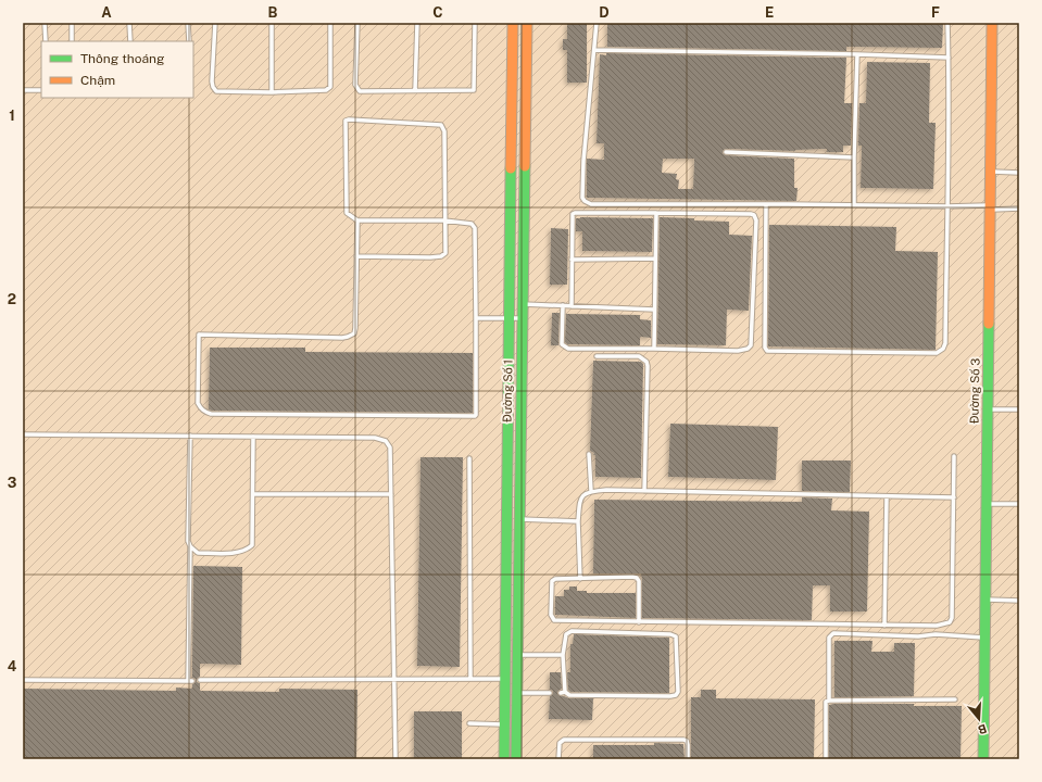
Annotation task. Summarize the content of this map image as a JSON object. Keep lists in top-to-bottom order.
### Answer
{
  "streets": {
    "street": ["Đường Số 1", "Đường Số 3"]
  },
  "legend": ["Thông thoáng", "Chậm"],
  "north": "bottom",
  "grid": {
    "columns": [
      "A",
      "B",
      "C",
      "D",
      "E",
      "F"
    ],
    "rows": [
      "1",
      "2",
      "3",
      "4"
    ]
  }
}
